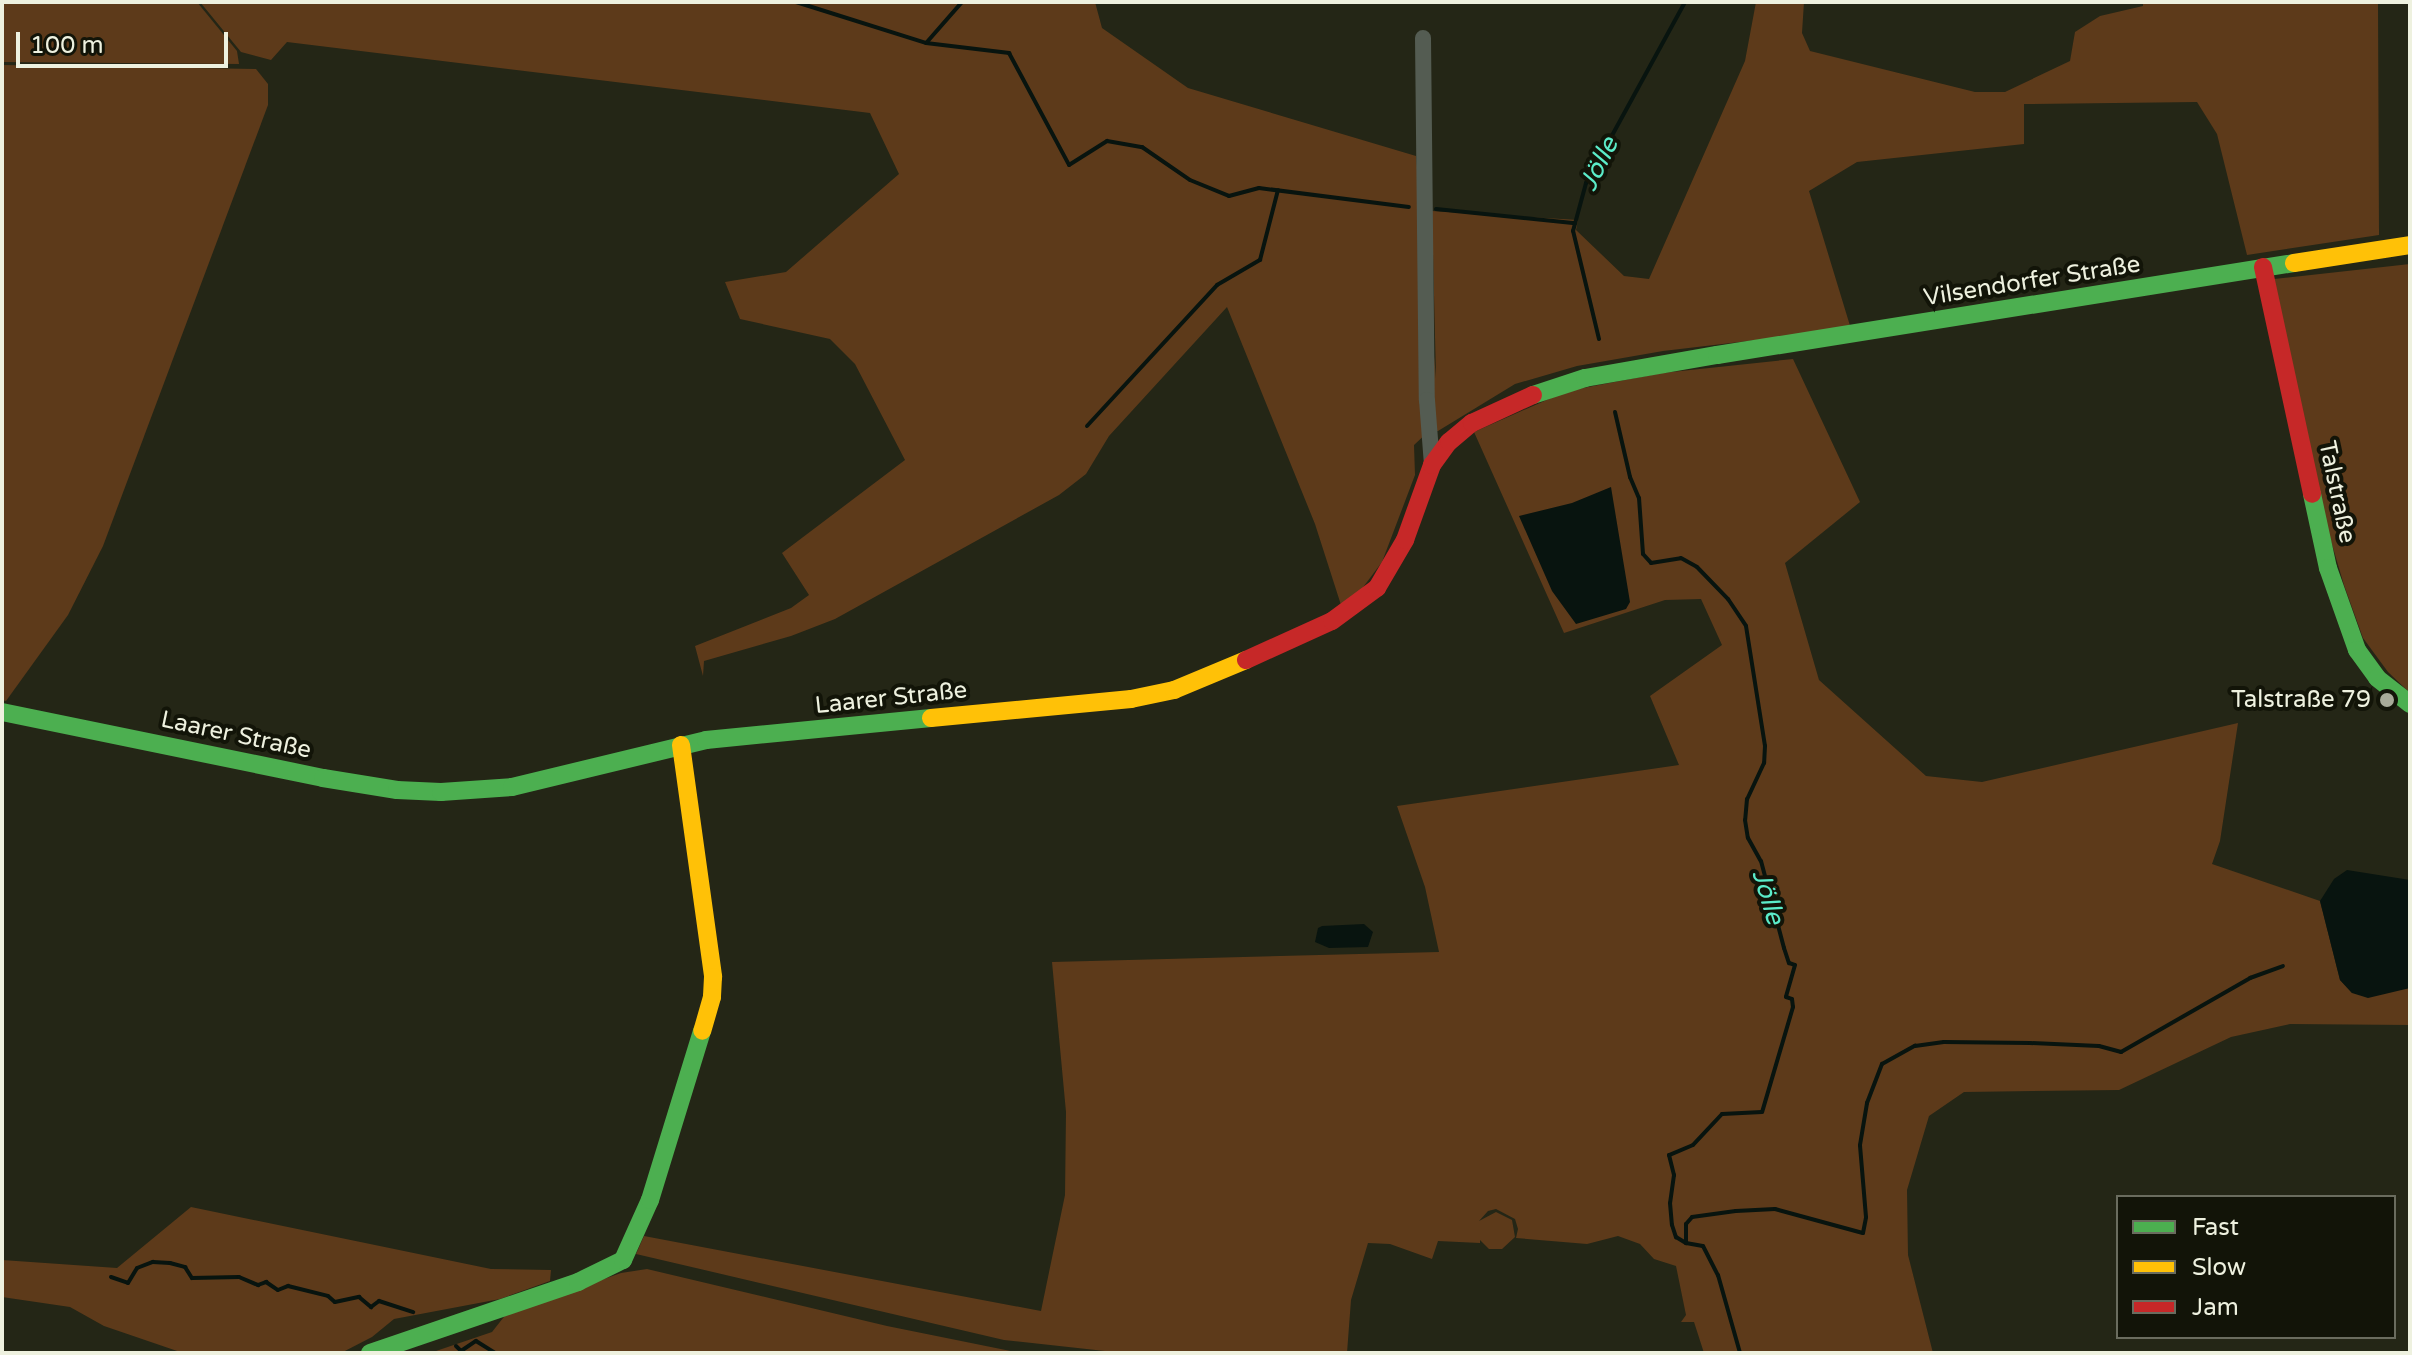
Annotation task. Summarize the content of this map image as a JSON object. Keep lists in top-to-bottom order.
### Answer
{
  "streets": {
    "street": ["Vilsendorfer Straße", "Talstraße", "Laarer Straße"]
  },
  "crossings": [
    ["Vilsendorfer Straße", "Talstraße"],
    ["Vilsendorfer Straße", "Laarer Straße"]
  ],
  "water": ["Jölle"],
  "places": ["Talstraße 79"],
  "legend": ["Fast", "Slow", "Jam"],
  "scale_bar": "100 m"
}
